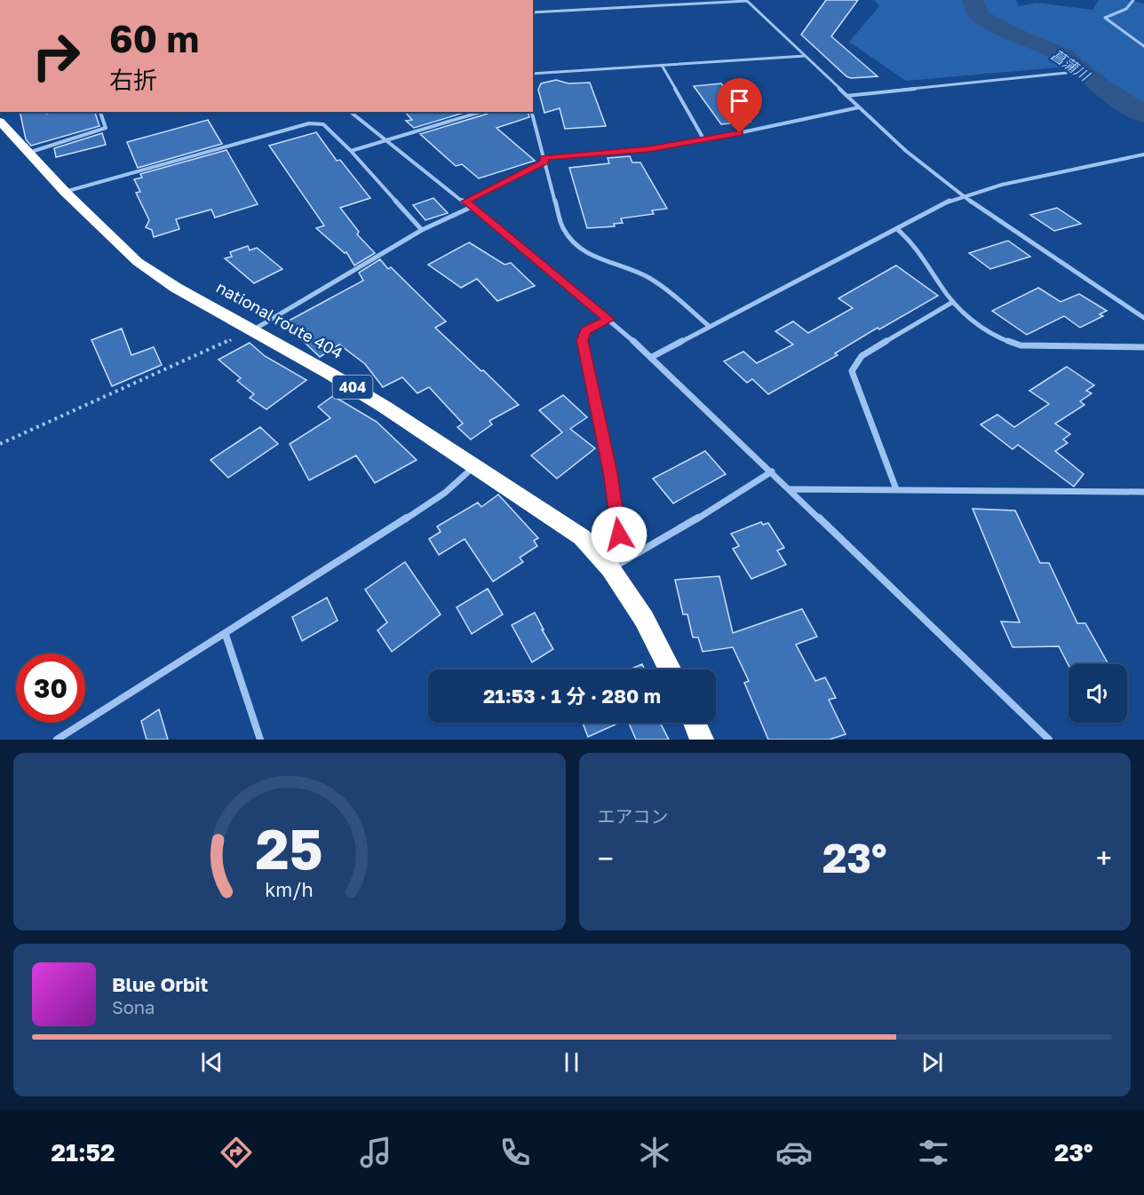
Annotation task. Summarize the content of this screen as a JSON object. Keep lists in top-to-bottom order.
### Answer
{
  "streets": {
    "highway": ["national route 404", "404"]
  },
  "water": ["菖蒲川"],
  "page": {
    "turn": ["60 m", "右折"],
    "limit": "30",
    "trip": "21:53 · 1 分 · 280 m",
    "tile": "エアコン",
    "heat": ["−", "23°", "+"],
    "song": ["Blue Orbit", "Sona"],
    "tabs": ["21:52", "23°"],
    "gauge": ["25", "km/h"]
  }
}
